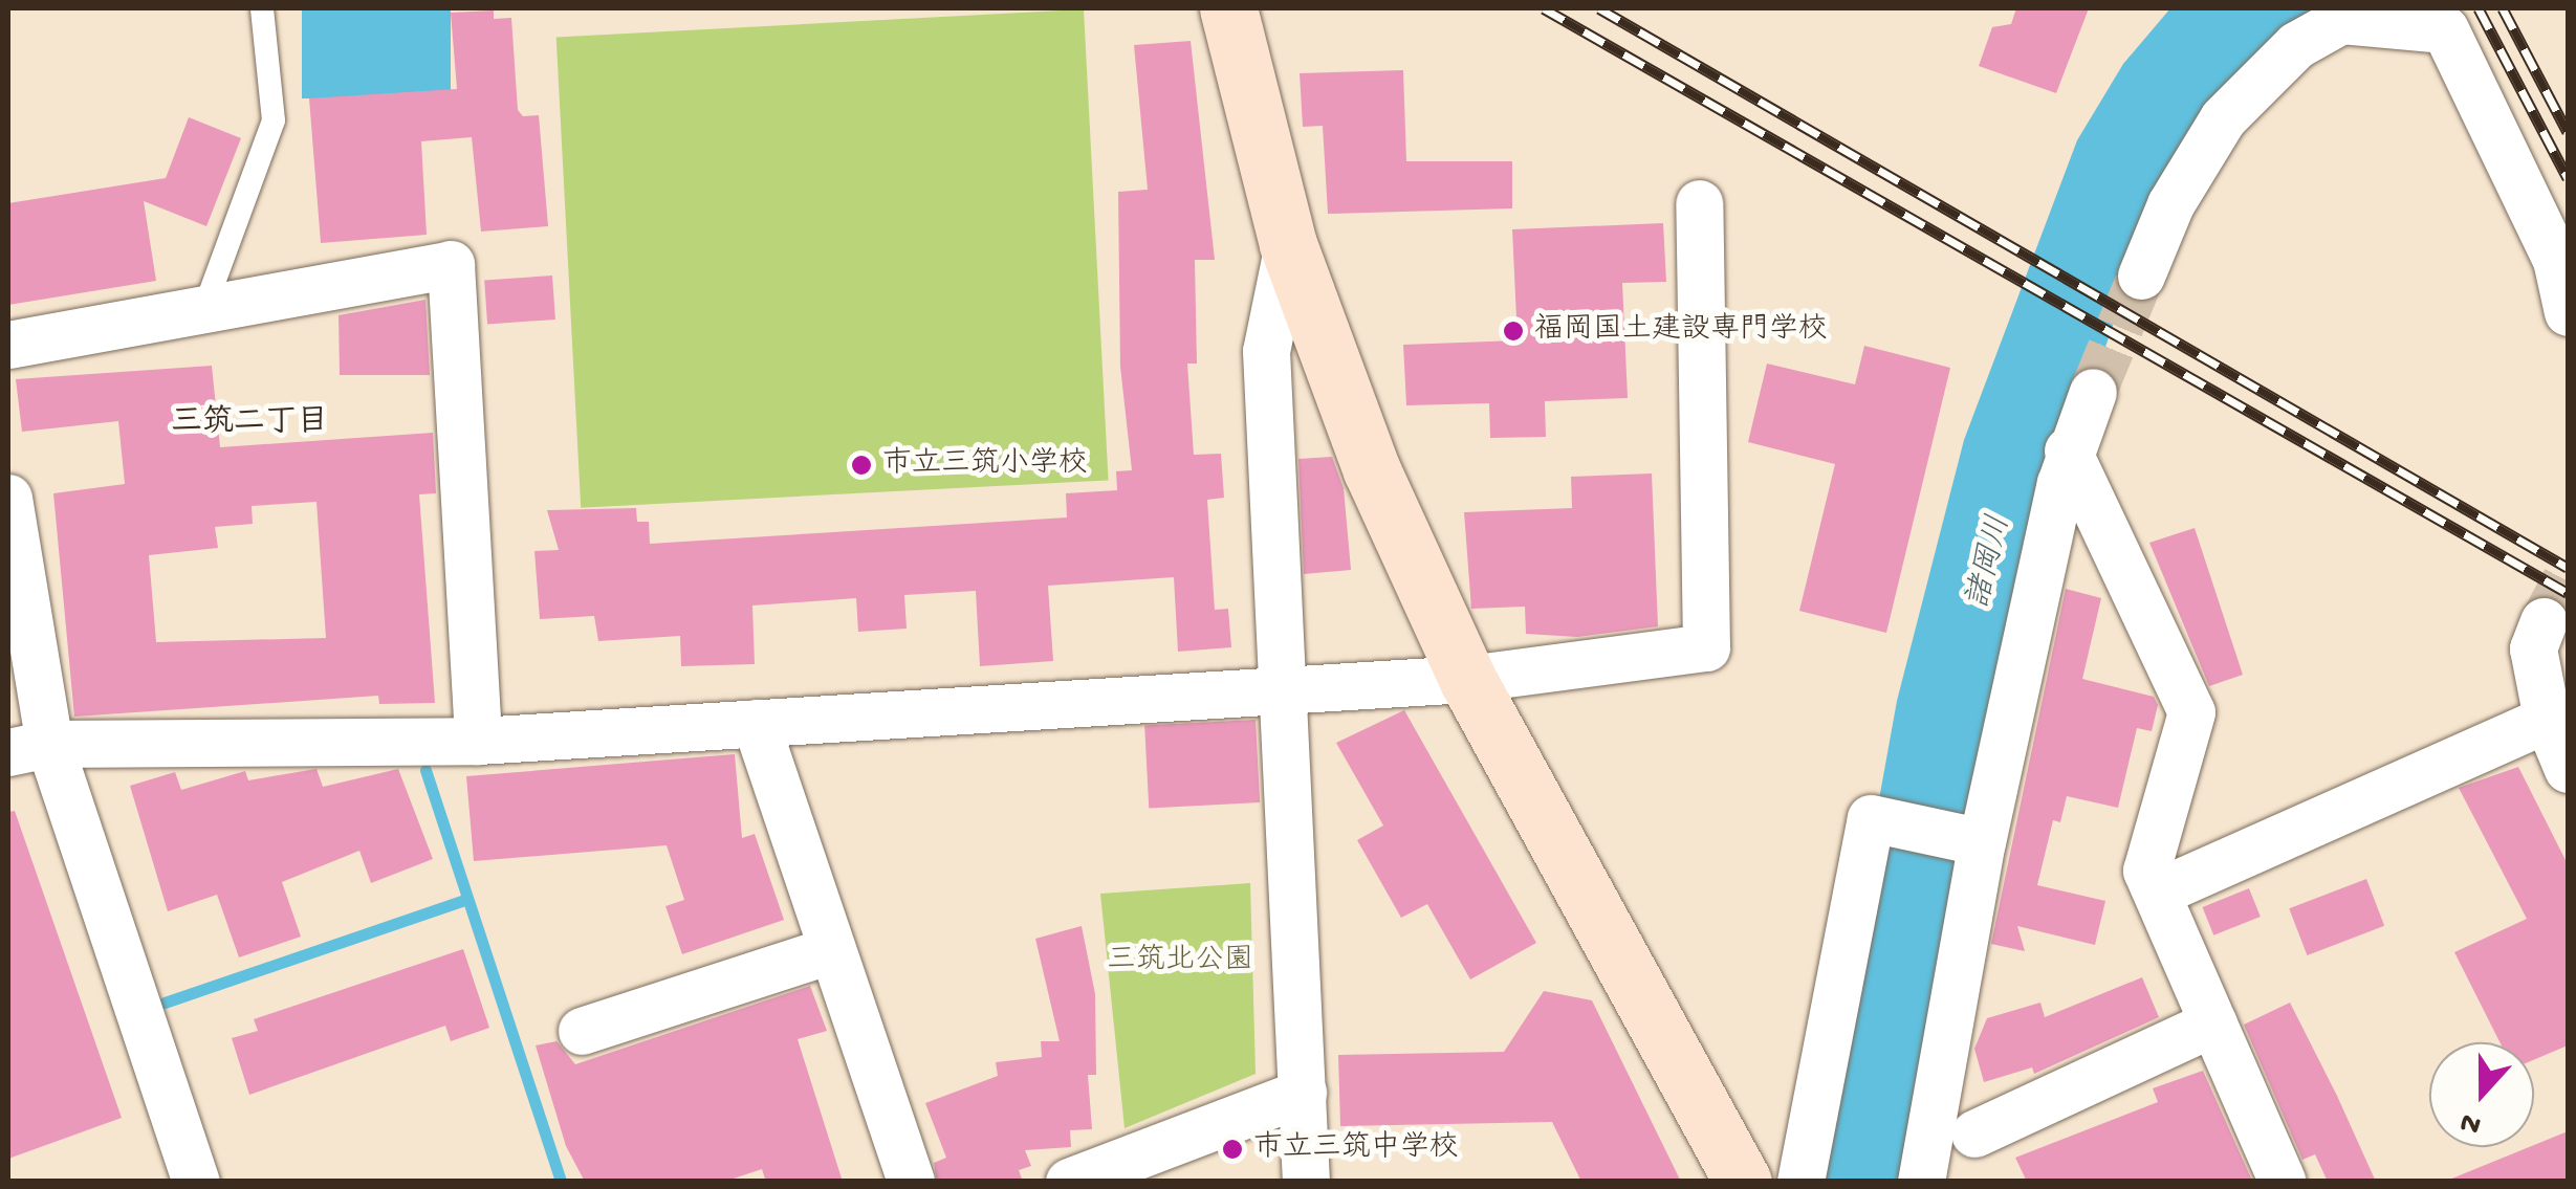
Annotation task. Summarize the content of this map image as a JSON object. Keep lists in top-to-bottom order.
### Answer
{
  "districts": ["三筑二丁目"],
  "water": ["諸岡川"],
  "parks": ["三筑北公園"],
  "places": ["福岡国土建設専門学校", "市立三筑小学校", "市立三筑中学校"],
  "north": "bottom"
}
